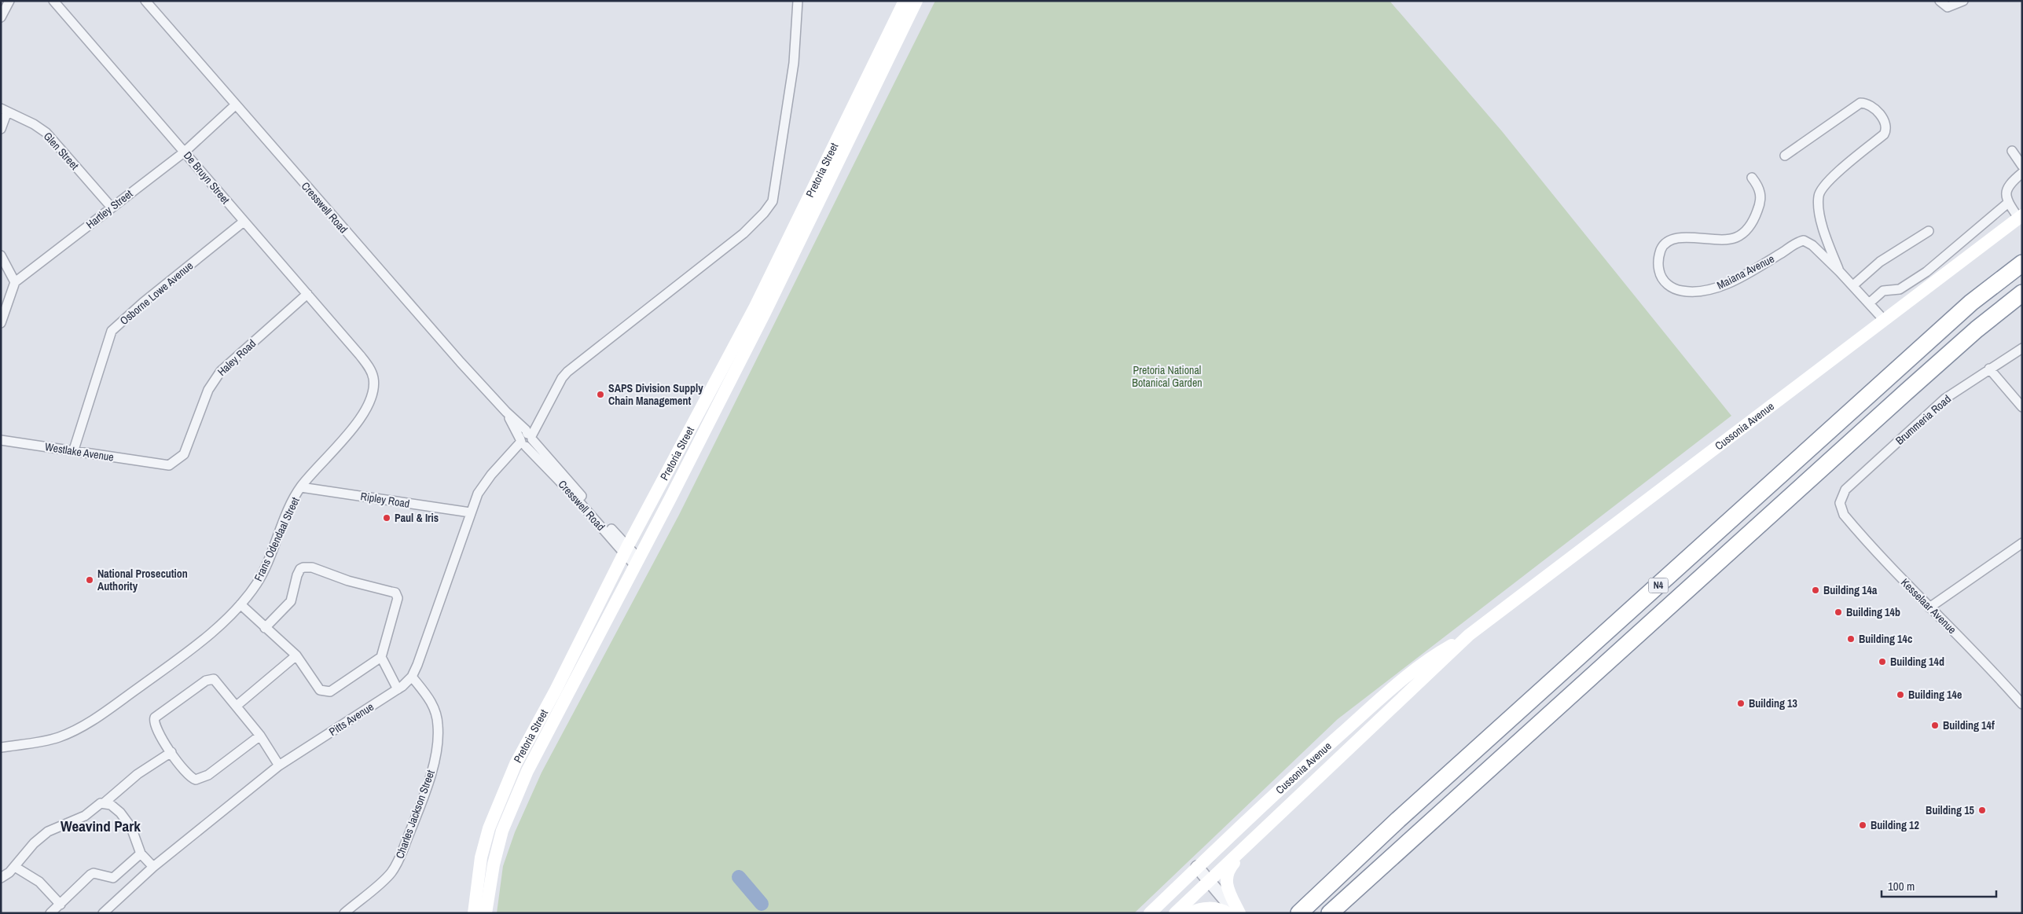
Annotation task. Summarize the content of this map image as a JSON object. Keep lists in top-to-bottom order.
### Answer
{
  "streets": {
    "highway": ["N4"],
    "main road": ["Pretoria Street", "Cussonia Avenue"],
    "street": [
      "Glen Street",
      "De Bruyn Street",
      "Cresswell Road",
      "Hartley Street",
      "Maiana Avenue",
      "Osborne Lowe Avenue",
      "Haley Road",
      "Brummeria Road",
      "Westlake Avenue",
      "Ripley Road",
      "Frans Odendaal Street",
      "Kesselaar Avenue",
      "Pitts Avenue",
      "Charles Jackson Street"
    ]
  },
  "crossings": [
    ["Glen Street", "Hartley Street"],
    ["Pretoria Street", "Cresswell Road"],
    ["De Bruyn Street", "Hartley Street"],
    ["De Bruyn Street", "Osborne Lowe Avenue"],
    ["De Bruyn Street", "Haley Road"],
    ["De Bruyn Street", "Frans Odendaal Street"],
    ["Cresswell Road", "Hartley Street"],
    ["Cresswell Road", "Pitts Avenue"],
    ["Maiana Avenue", "Cussonia Avenue"],
    ["Osborne Lowe Avenue", "Westlake Avenue"],
    ["Haley Road", "Westlake Avenue"],
    ["Brummeria Road", "Kesselaar Avenue"],
    ["Ripley Road", "Frans Odendaal Street"],
    ["Ripley Road", "Pitts Avenue"],
    ["Pitts Avenue", "Charles Jackson Street"]
  ],
  "districts": ["Weavind Park"],
  "parks": ["Pretoria National Botanical Garden"],
  "places": [
    "SAPS Division Supply Chain Management",
    "Paul & Iris",
    "National Prosecution Authority",
    "Building 14a",
    "Building 14b",
    "Building 14c",
    "Building 14d",
    "Building 14e",
    "Building 13",
    "Building 14f",
    "Building 15",
    "Building 12"
  ],
  "scale_bar": "100 m"
}
